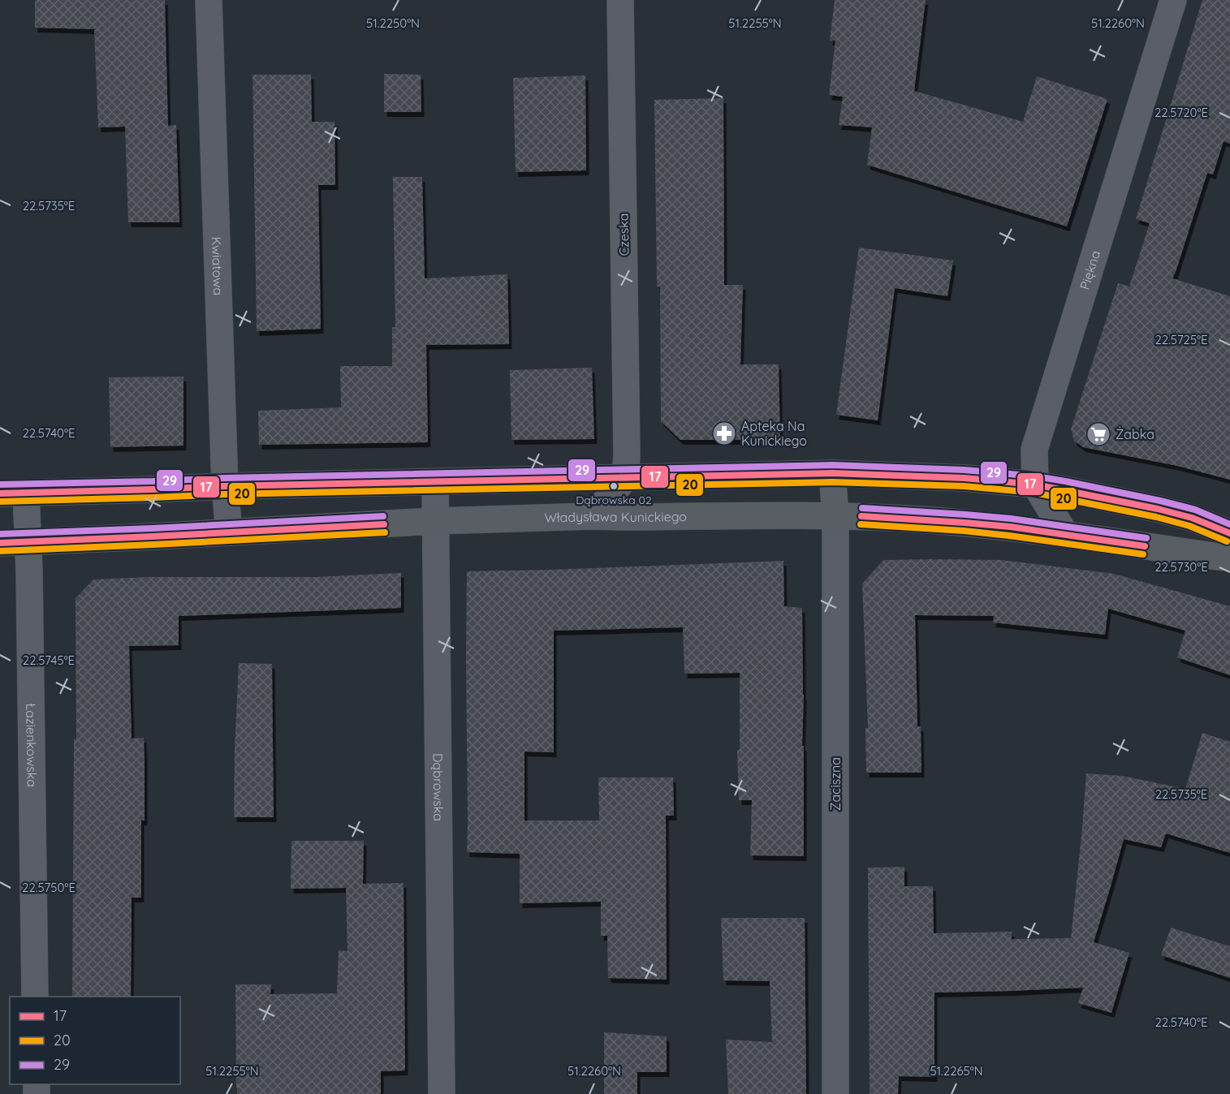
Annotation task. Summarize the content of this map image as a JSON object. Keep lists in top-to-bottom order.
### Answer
{
  "streets": {
    "main road": ["Władysława Kunickiego"],
    "street": [
      "Czeska",
      "Kwiatowa",
      "Piękna",
      "Łazienkowska",
      "Zaciszna",
      "Dąbrowska"
    ]
  },
  "crossings": [
    ["Kwiatowa", "Władysława Kunickiego"],
    ["Piękna", "Władysława Kunickiego"],
    ["Władysława Kunickiego", "Łazienkowska"],
    ["Władysława Kunickiego", "Zaciszna"],
    ["Władysława Kunickiego", "Dąbrowska"]
  ],
  "places": {
    "pharmacy": ["Apteka Na Kunickiego"],
    "supermarket": ["Żabka"],
    "other": ["Dąbrowska 02"]
  },
  "lines": ["transit line 29", "transit line 17", "transit line 20"],
  "legend": ["17", "20", "29"],
  "coordinates": [
    "51.2250°N",
    "51.2255°N",
    "51.2260°N",
    "22.5720°E",
    "22.5735°E",
    "22.5725°E",
    "22.5740°E",
    "22.5730°E",
    "22.5745°E",
    "22.5750°E",
    "51.2265°N"
  ]
}
